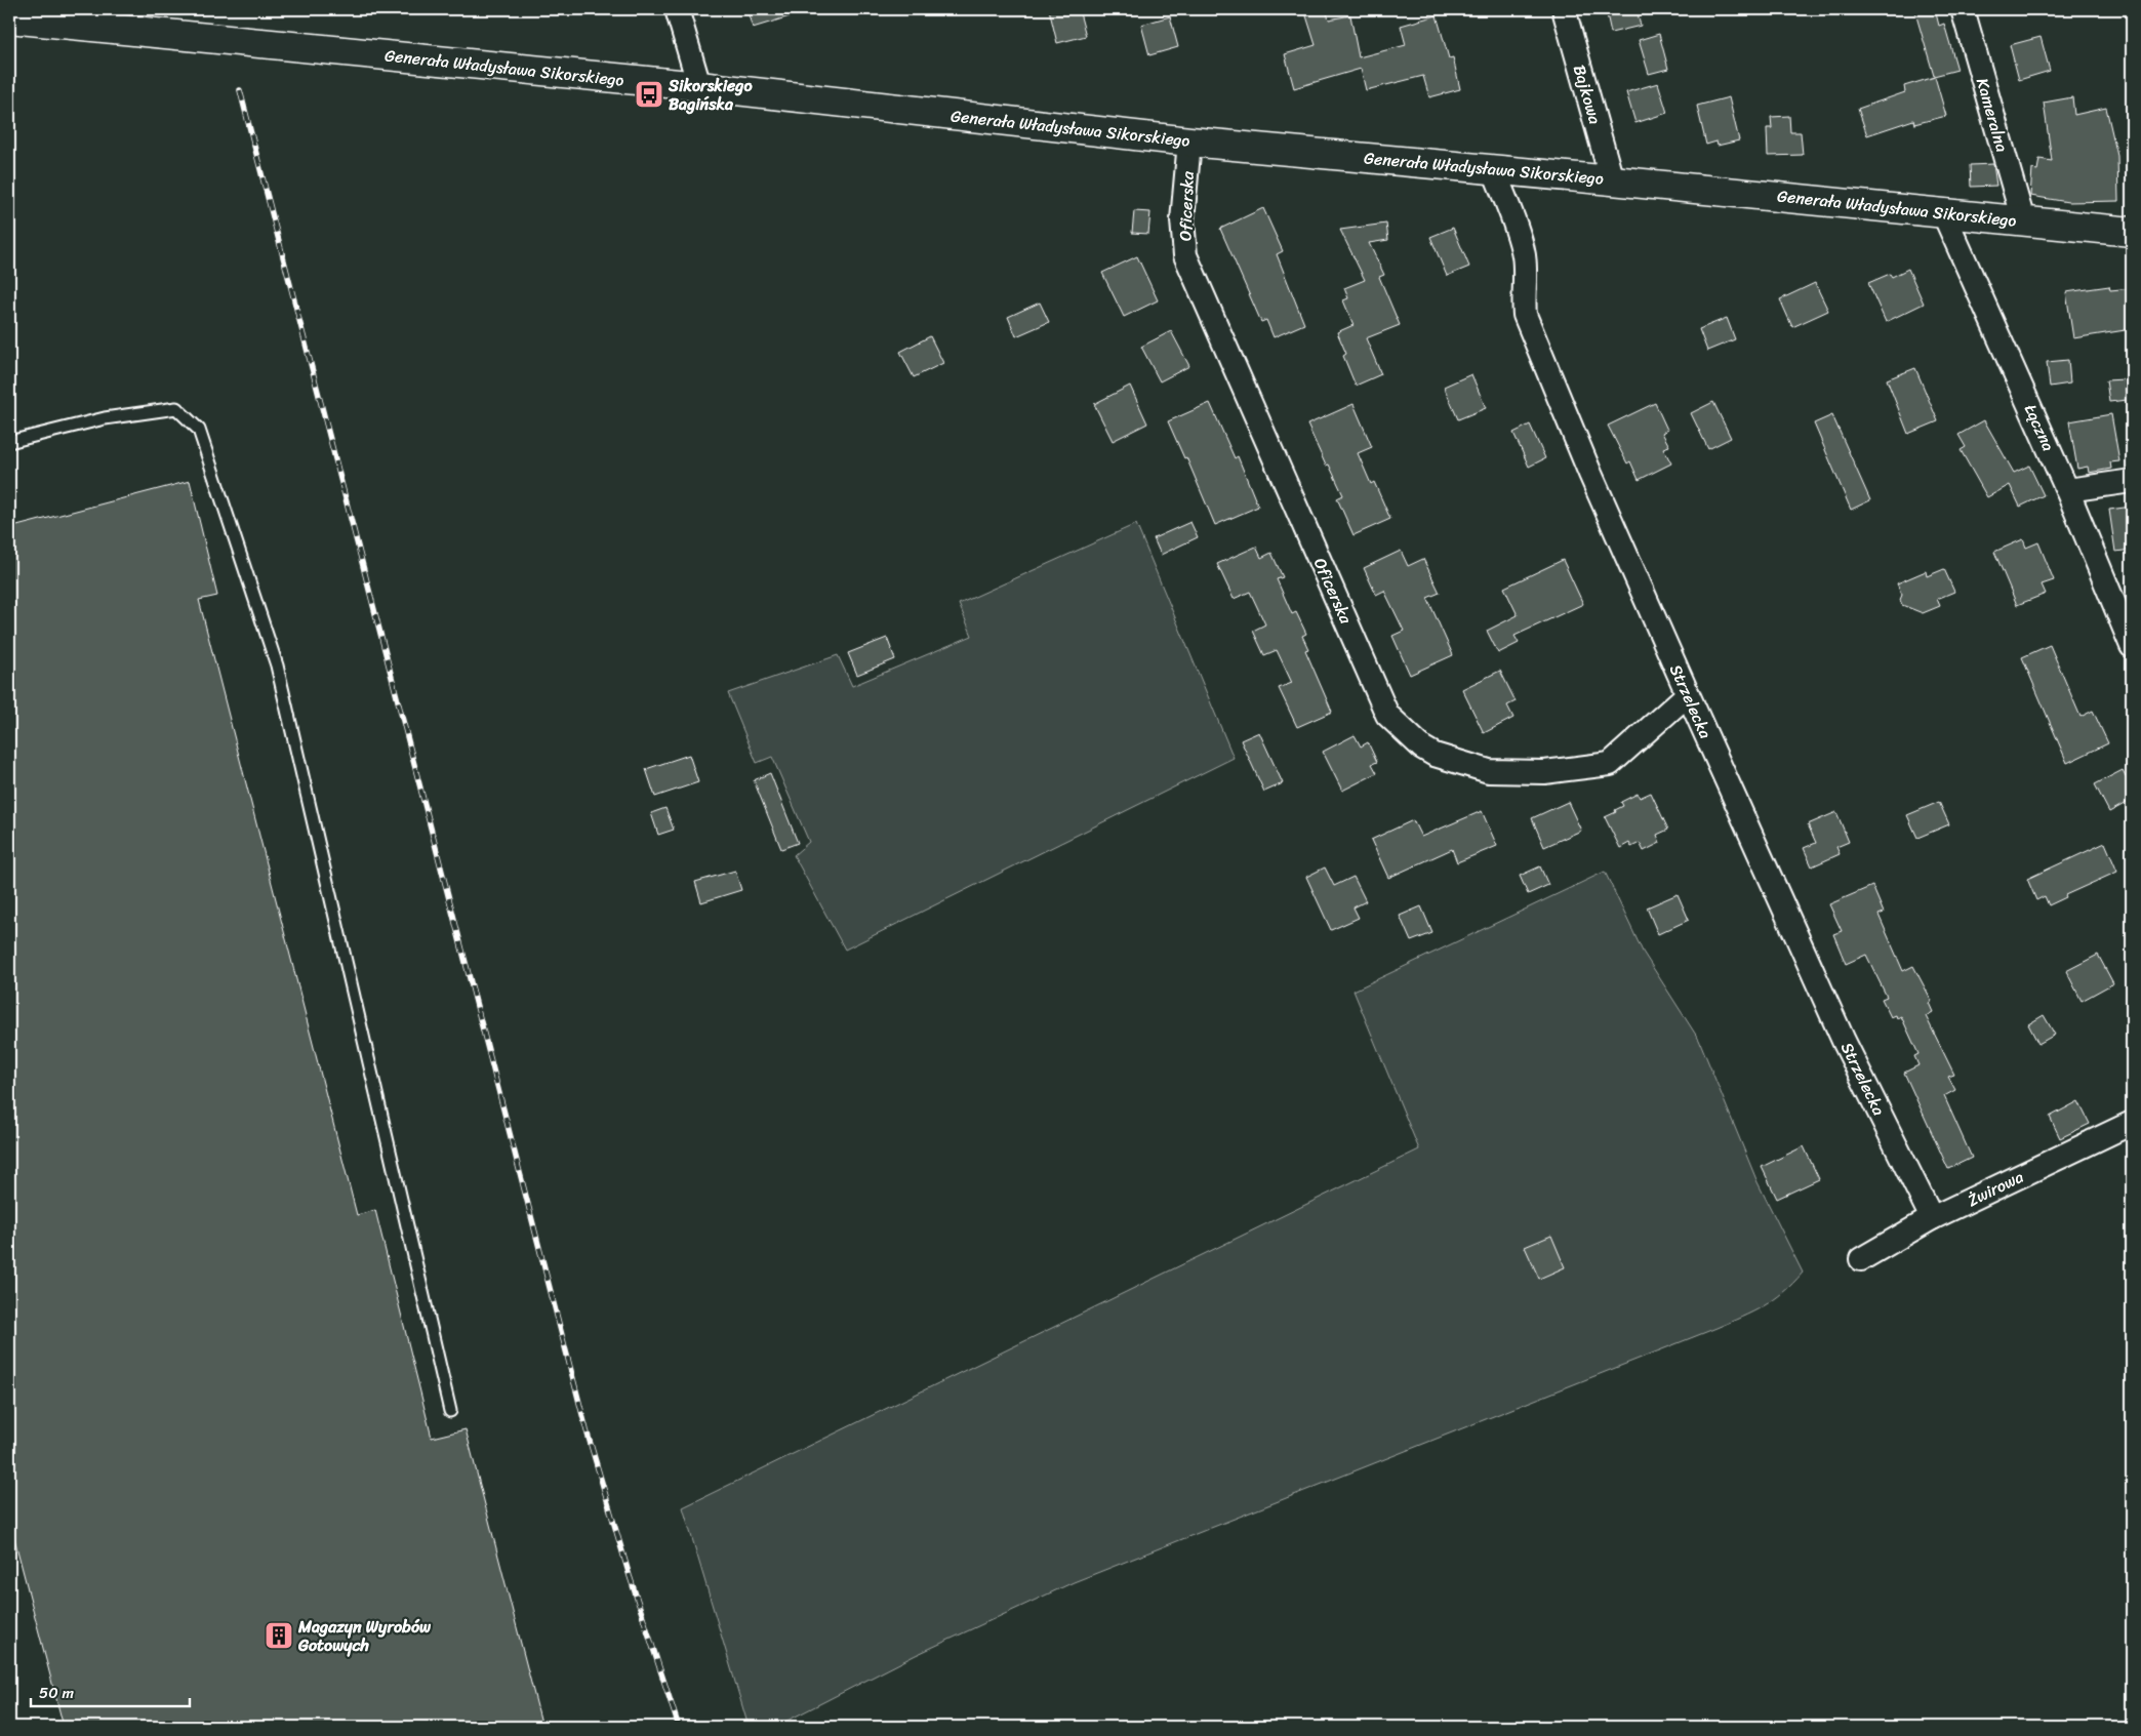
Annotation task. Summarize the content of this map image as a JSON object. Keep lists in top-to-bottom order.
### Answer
{
  "streets": {
    "street": [
      "Generała Władysława Sikorskiego",
      "Bajkowa",
      "Kameralna",
      "Oficerska",
      "Łączna",
      "Strzelecka",
      "Żwirowa"
    ]
  },
  "crossings": [
    ["Generała Władysława Sikorskiego", "Bajkowa"],
    ["Generała Władysława Sikorskiego", "Kameralna"],
    ["Generała Władysława Sikorskiego", "Oficerska"],
    ["Generała Władysława Sikorskiego", "Łączna"],
    ["Generała Władysława Sikorskiego", "Strzelecka"],
    ["Oficerska", "Strzelecka"],
    ["Strzelecka", "Żwirowa"]
  ],
  "places": {
    "bus stop": ["Sikorskiego Bagińska"],
    "building": ["Magazyn Wyrobów Gotowych"]
  },
  "scale_bar": "50 m"
}
